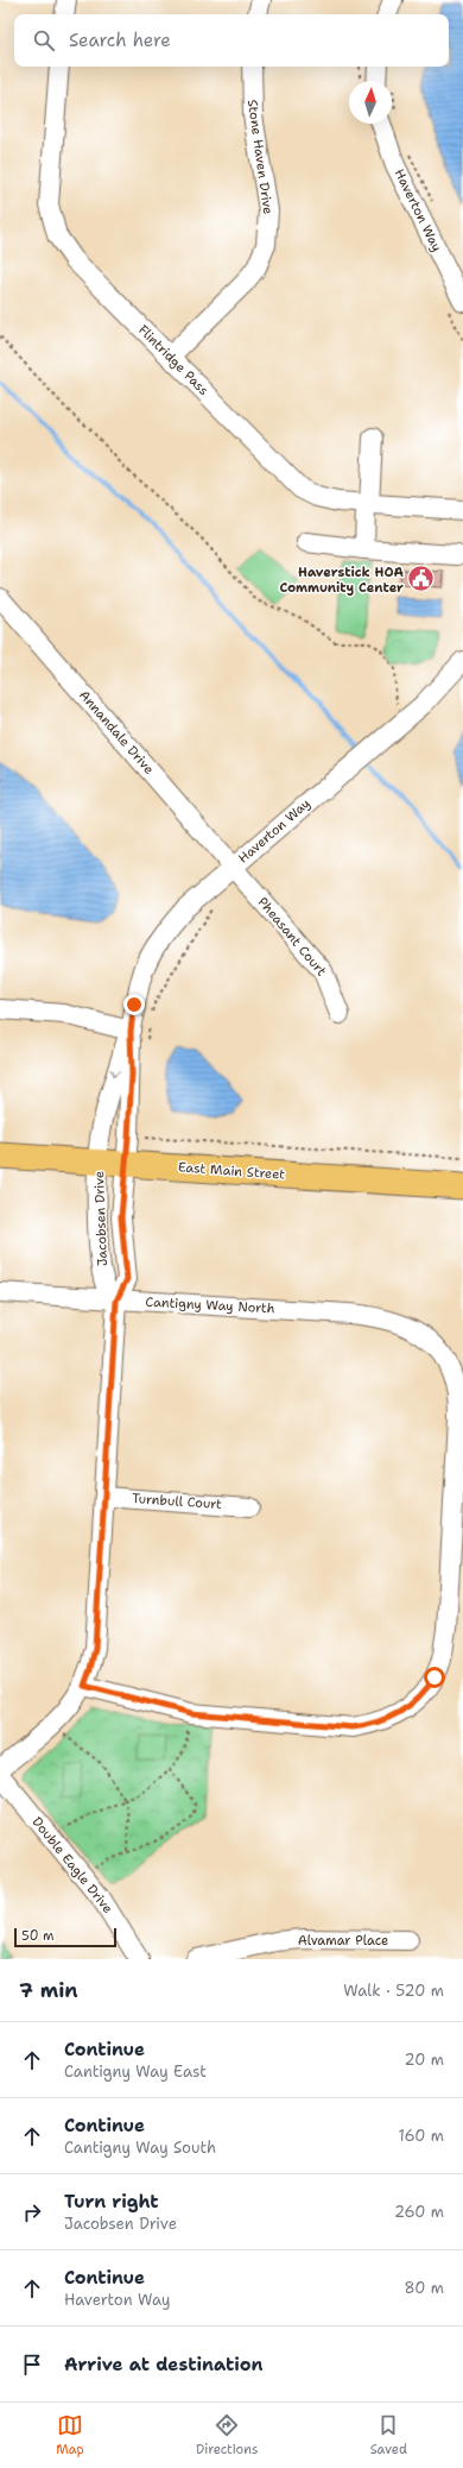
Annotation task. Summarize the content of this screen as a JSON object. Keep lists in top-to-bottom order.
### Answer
{
  "streets": {
    "main road": ["East Main Street"],
    "street": [
      "Stone Haven Drive",
      "Haverton Way",
      "Flintridge Pass",
      "Annandale Drive",
      "Pheasant Court",
      "Jacobsen Drive",
      "Cantigny Way North",
      "Turnbull Court",
      "Double Eagle Drive",
      "Alvamar Place"
    ]
  },
  "crossings": [
    ["Stone Haven Drive", "Flintridge Pass"],
    ["Haverton Way", "Annandale Drive"],
    ["Haverton Way", "Pheasant Court"],
    ["Haverton Way", "East Main Street"],
    ["Haverton Way", "Jacobsen Drive"],
    ["Annandale Drive", "Pheasant Court"],
    ["East Main Street", "Jacobsen Drive"],
    ["Jacobsen Drive", "Cantigny Way North"],
    ["Jacobsen Drive", "Turnbull Court"]
  ],
  "places": {
    "public building": ["Haverstick HOA Community Center"]
  },
  "scale_bar": "50 m",
  "north": "top",
  "page": {
    "search": "Search here",
    "scale": "50 m",
    "heading": ["7 min", "Walk · 520 m"],
    "list": [
      ["Continue", "Cantigny Way East", "20 m"],
      ["Continue", "Cantigny Way South", "160 m"],
      ["Turn right", "Jacobsen Drive", "260 m"],
      ["Continue", "Haverton Way", "80 m"],
      "Arrive at destination"
    ],
    "nav": ["Map", "Directions", "Saved"]
  }
}
